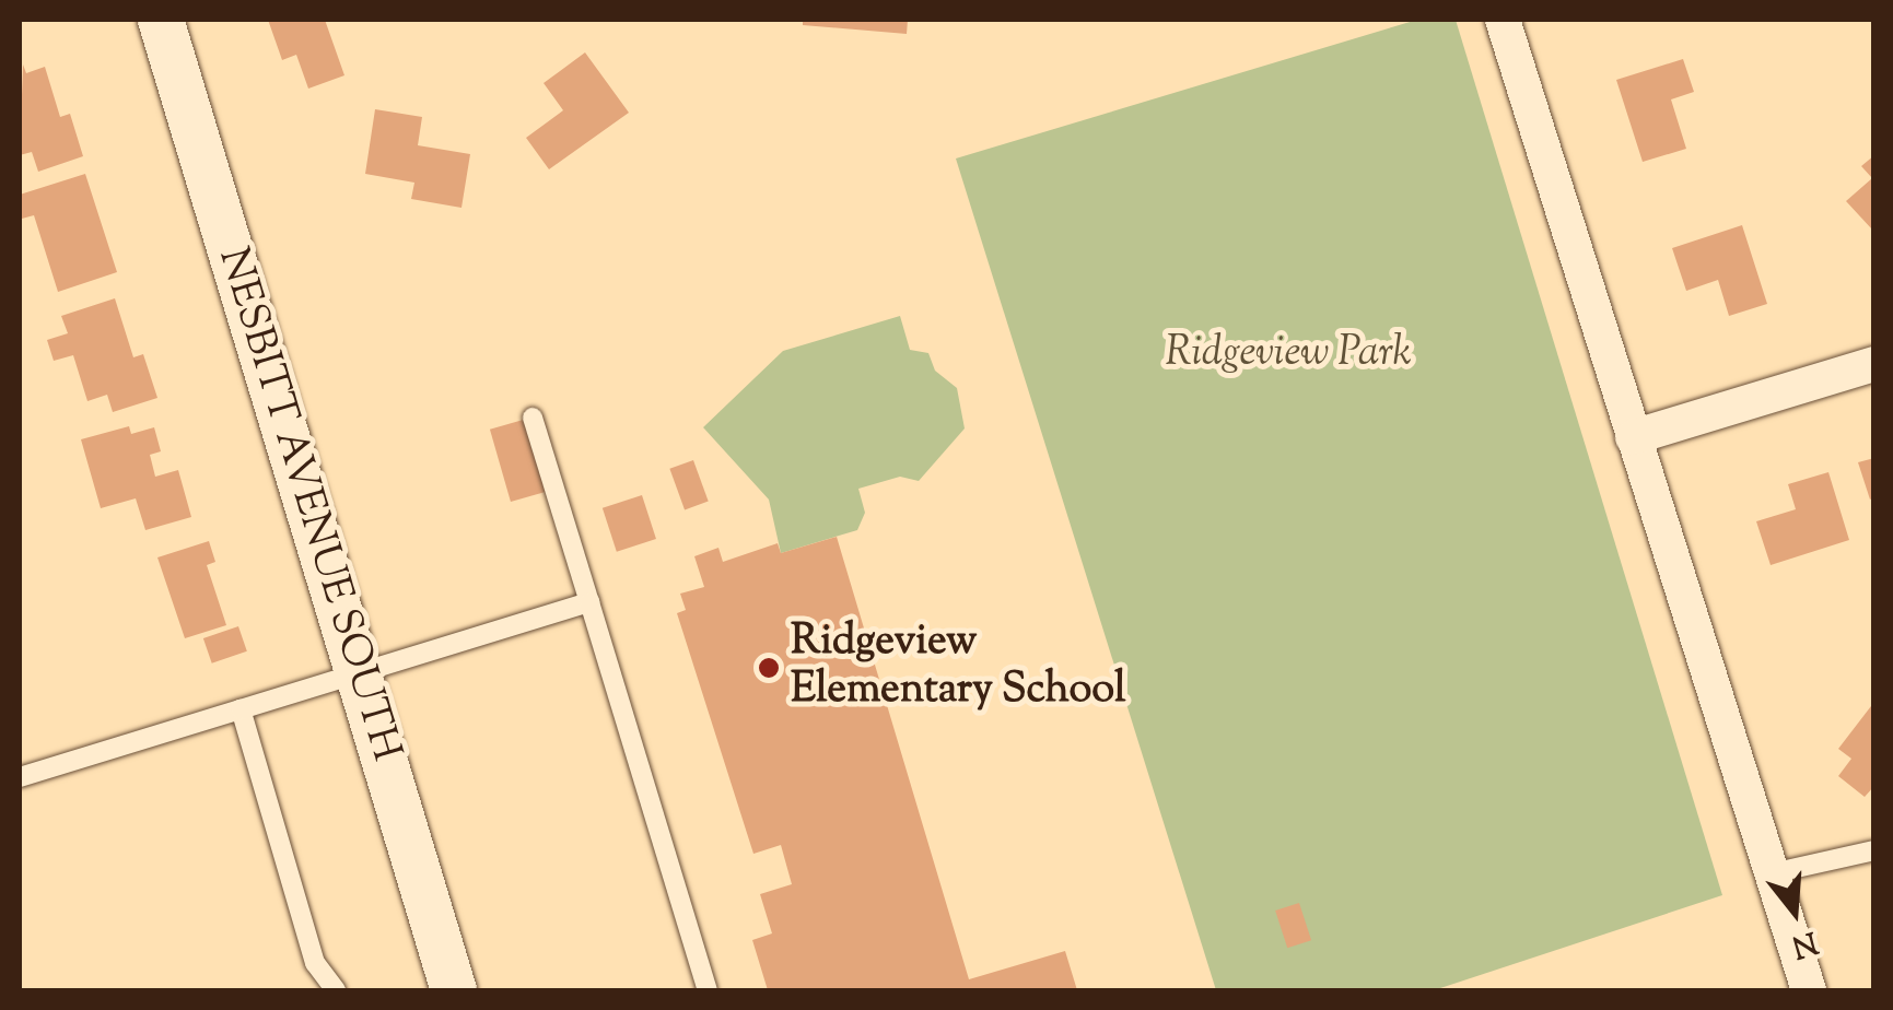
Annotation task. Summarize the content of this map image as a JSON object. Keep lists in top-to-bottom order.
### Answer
{
  "streets": {
    "street": ["NESBITT AVENUE SOUTH"]
  },
  "parks": ["Ridgeview Park"],
  "places": ["Ridgeview Elementary School"],
  "north": "bottom"
}
